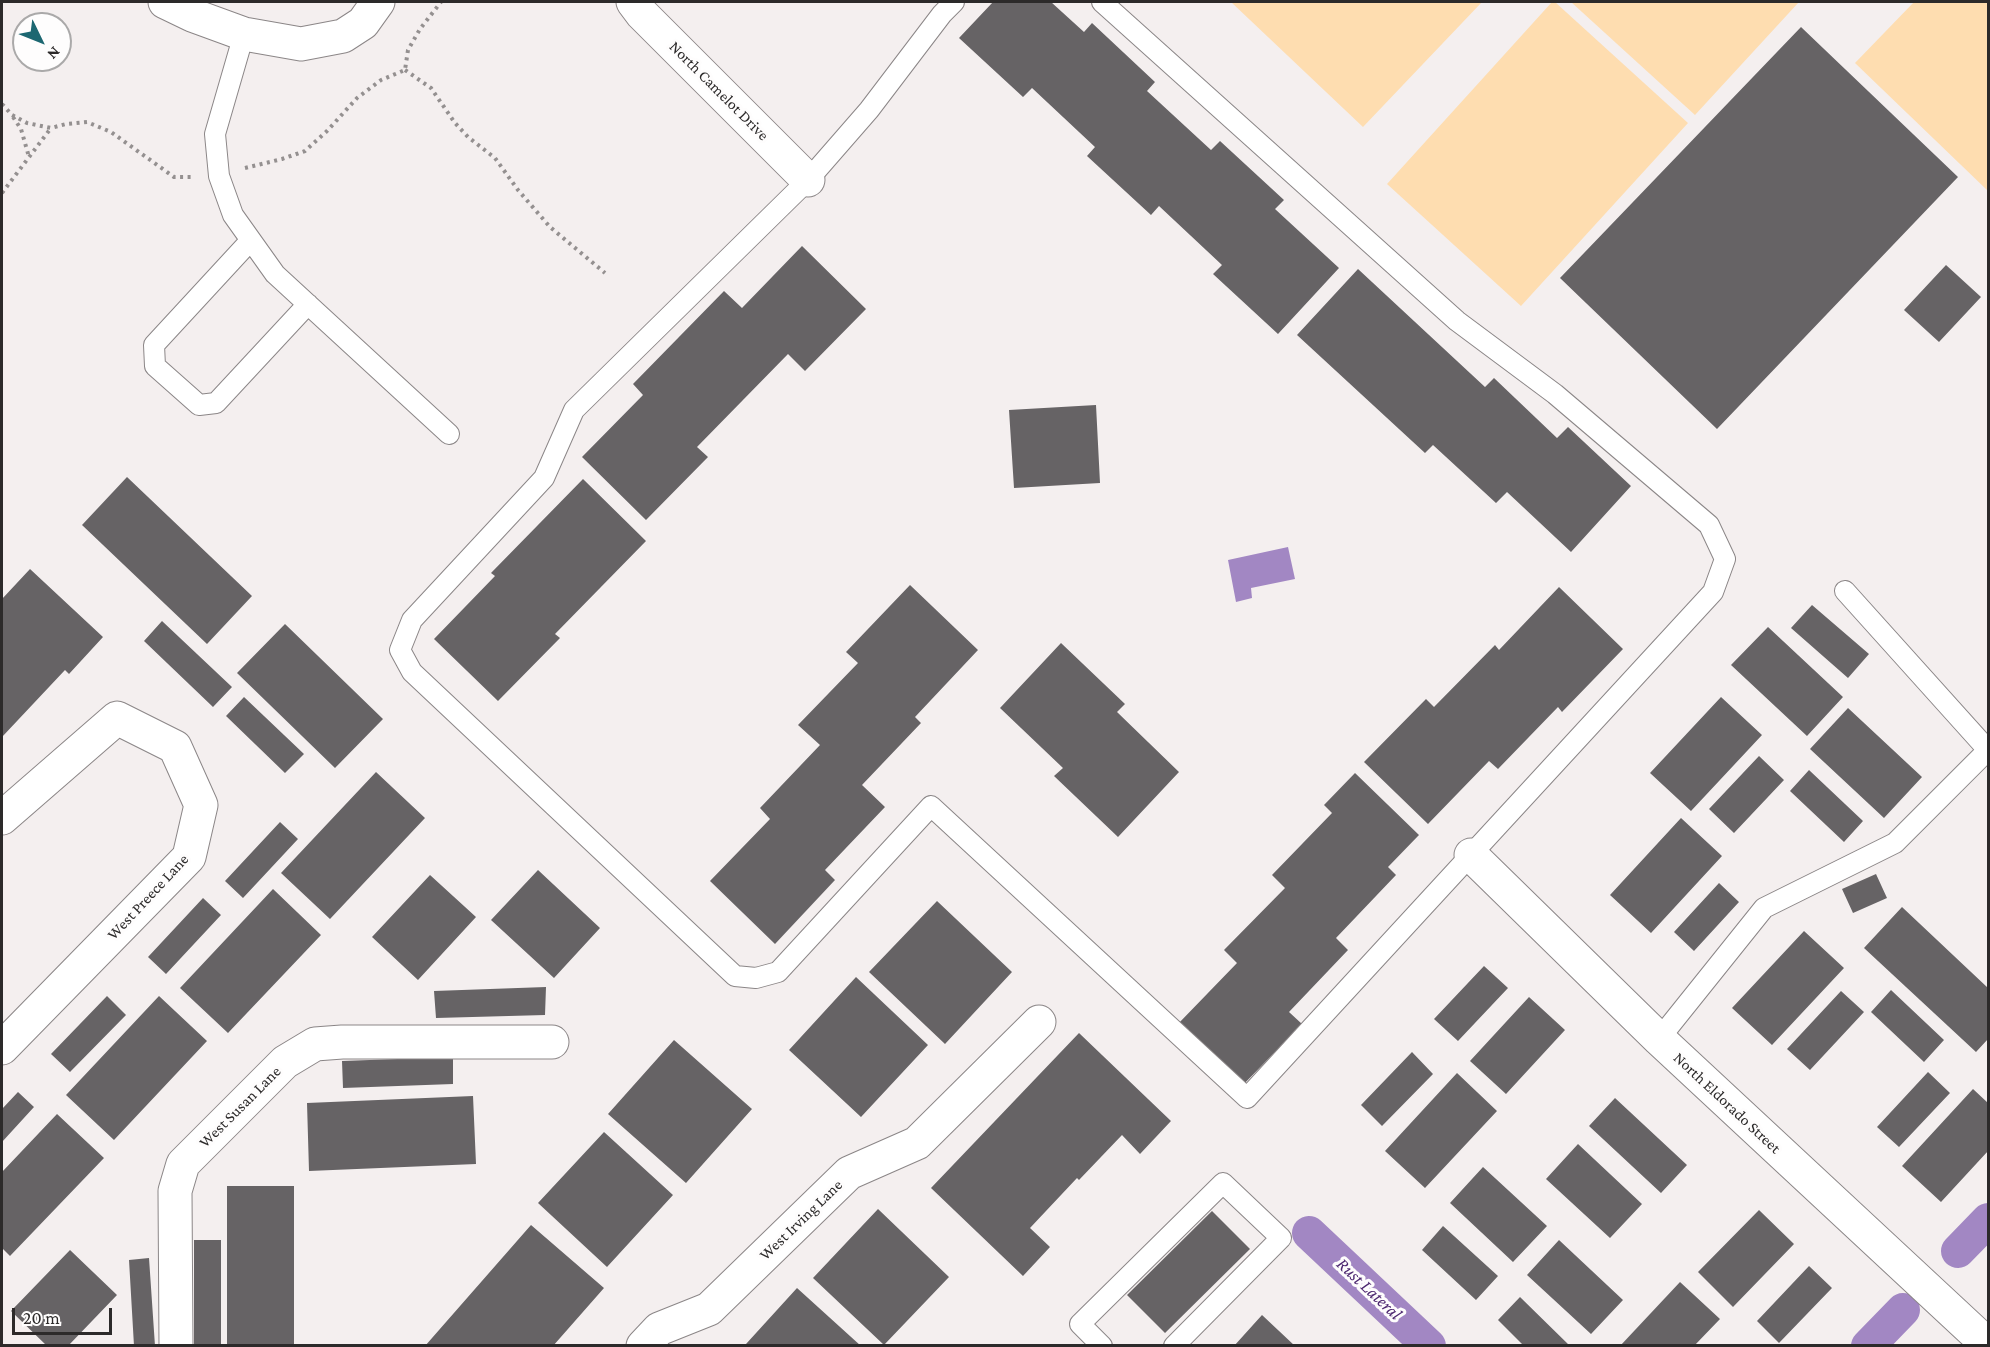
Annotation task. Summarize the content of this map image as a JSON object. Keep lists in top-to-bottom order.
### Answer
{
  "streets": {
    "street": [
      "North Camelot Drive",
      "West Preece Lane",
      "North Eldorado Street",
      "West Susan Lane",
      "West Irving Lane"
    ]
  },
  "water": ["Rust Lateral"],
  "scale_bar": "20 m",
  "north": "bottom right"
}
